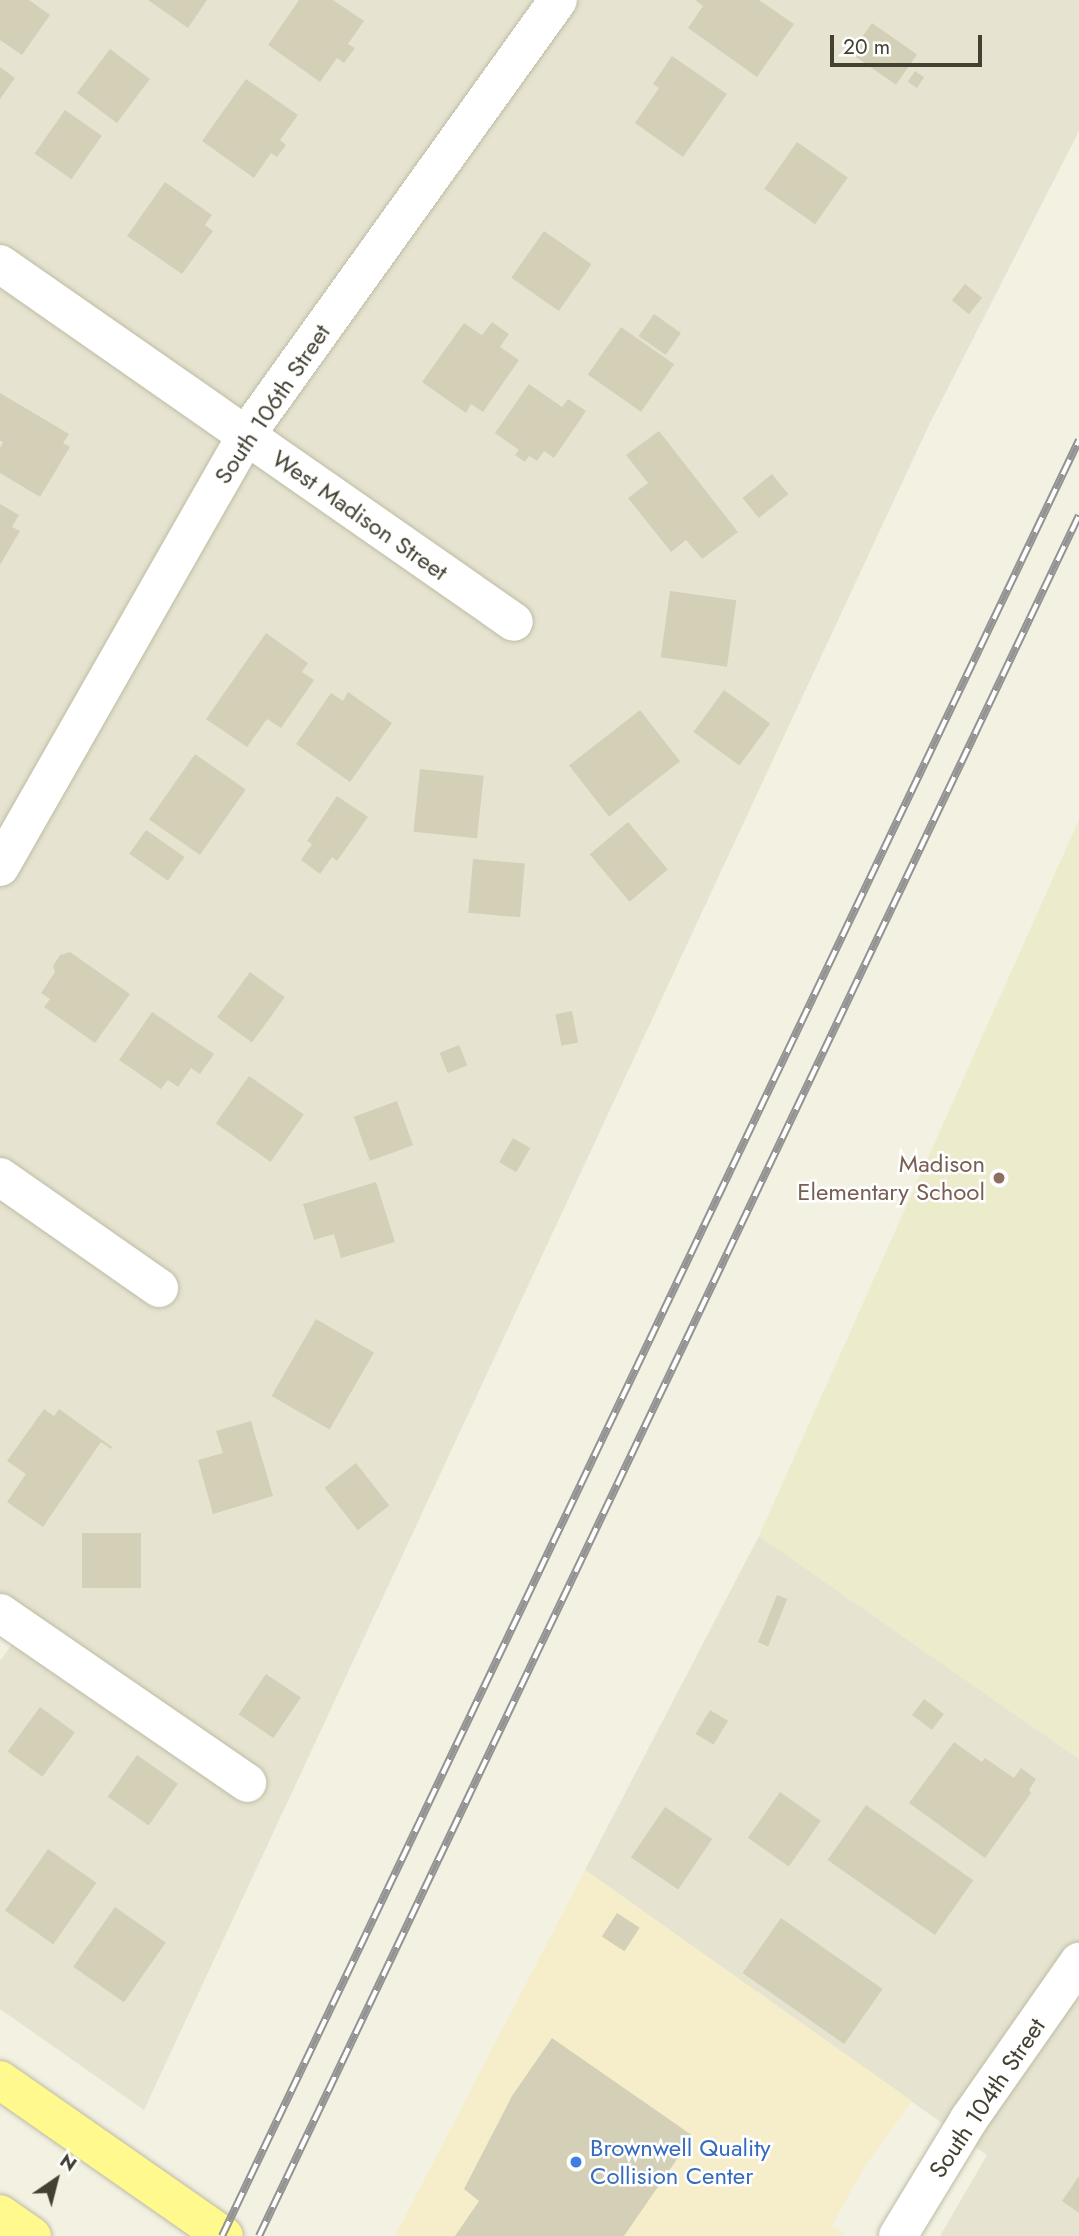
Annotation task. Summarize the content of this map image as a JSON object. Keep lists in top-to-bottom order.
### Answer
{
  "streets": {
    "street": ["South 106th Street", "West Madison Street", "South 104th Street"]
  },
  "crossings": [
    ["South 106th Street", "West Madison Street"]
  ],
  "places": ["Madison Elementary School", "Brownwell Quality Collision Center"],
  "scale_bar": "20 m",
  "north": "top right"
}
